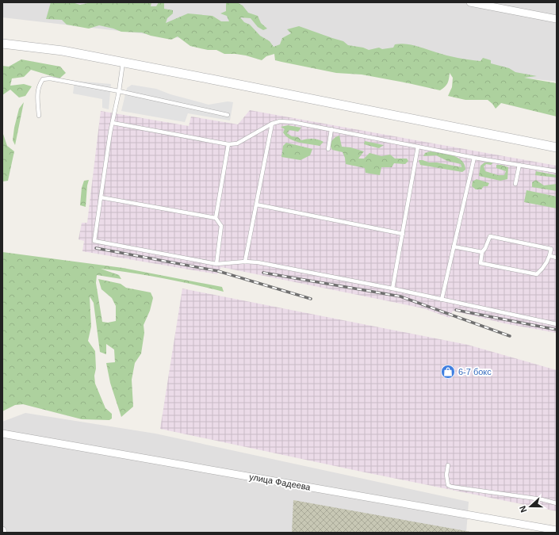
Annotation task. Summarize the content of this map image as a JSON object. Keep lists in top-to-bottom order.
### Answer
{
  "streets": {
    "street": ["улица Фадеева"]
  },
  "places": {
    "shop": ["6-7 бокс"]
  },
  "north": "left"
}
